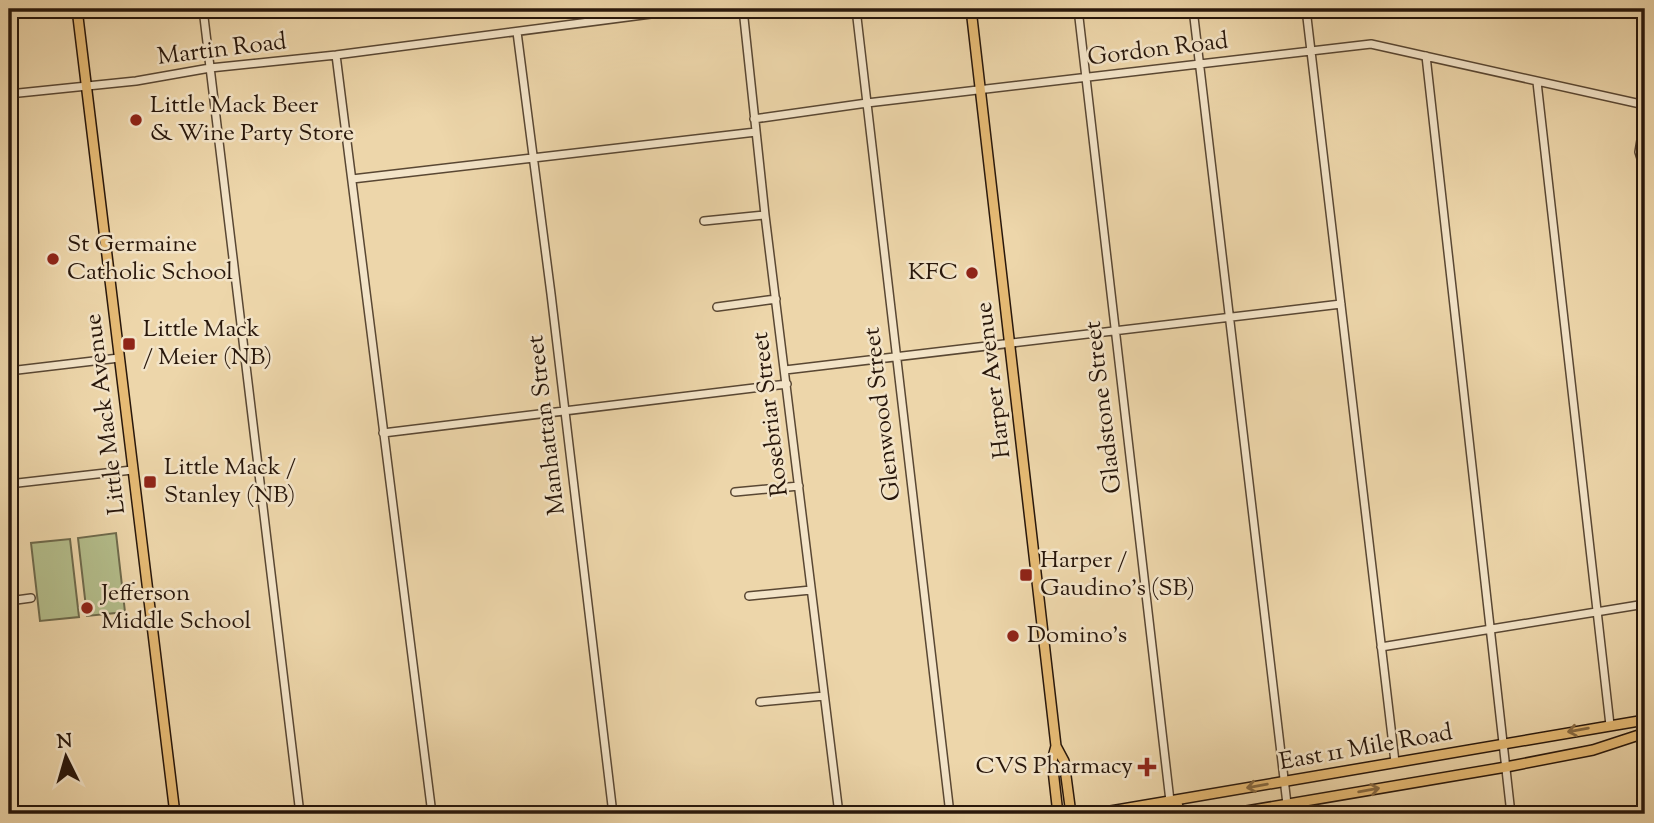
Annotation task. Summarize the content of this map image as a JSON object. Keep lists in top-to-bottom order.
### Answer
{
  "streets": {
    "main road": ["Harper Avenue", "Little Mack Avenue", "East 11 Mile Road"],
    "street": [
      "Martin Road",
      "Gordon Road",
      "Gladstone Street",
      "Rosebriar Street",
      "Glenwood Street",
      "Manhattan Street"
    ]
  },
  "crossings": [
    ["Martin Road", "Little Mack Avenue"],
    ["Martin Road", "Manhattan Street"],
    ["Gordon Road", "Harper Avenue"],
    ["Gordon Road", "Gladstone Street"],
    ["Gordon Road", "Rosebriar Street"],
    ["Gordon Road", "Glenwood Street"],
    ["Gladstone Street", "East 11 Mile Road"]
  ],
  "places": {
    "other": [
      "Little Mack Beer & Wine Party Store",
      "St Germaine Catholic School",
      "KFC",
      "Jefferson Middle School",
      "Domino's"
    ],
    "transit": ["Little Mack / Meier (NB)", "Little Mack / Stanley (NB)", "Harper / Gaudino's (SB)"],
    "health": ["CVS Pharmacy"]
  },
  "north": "top"
}
